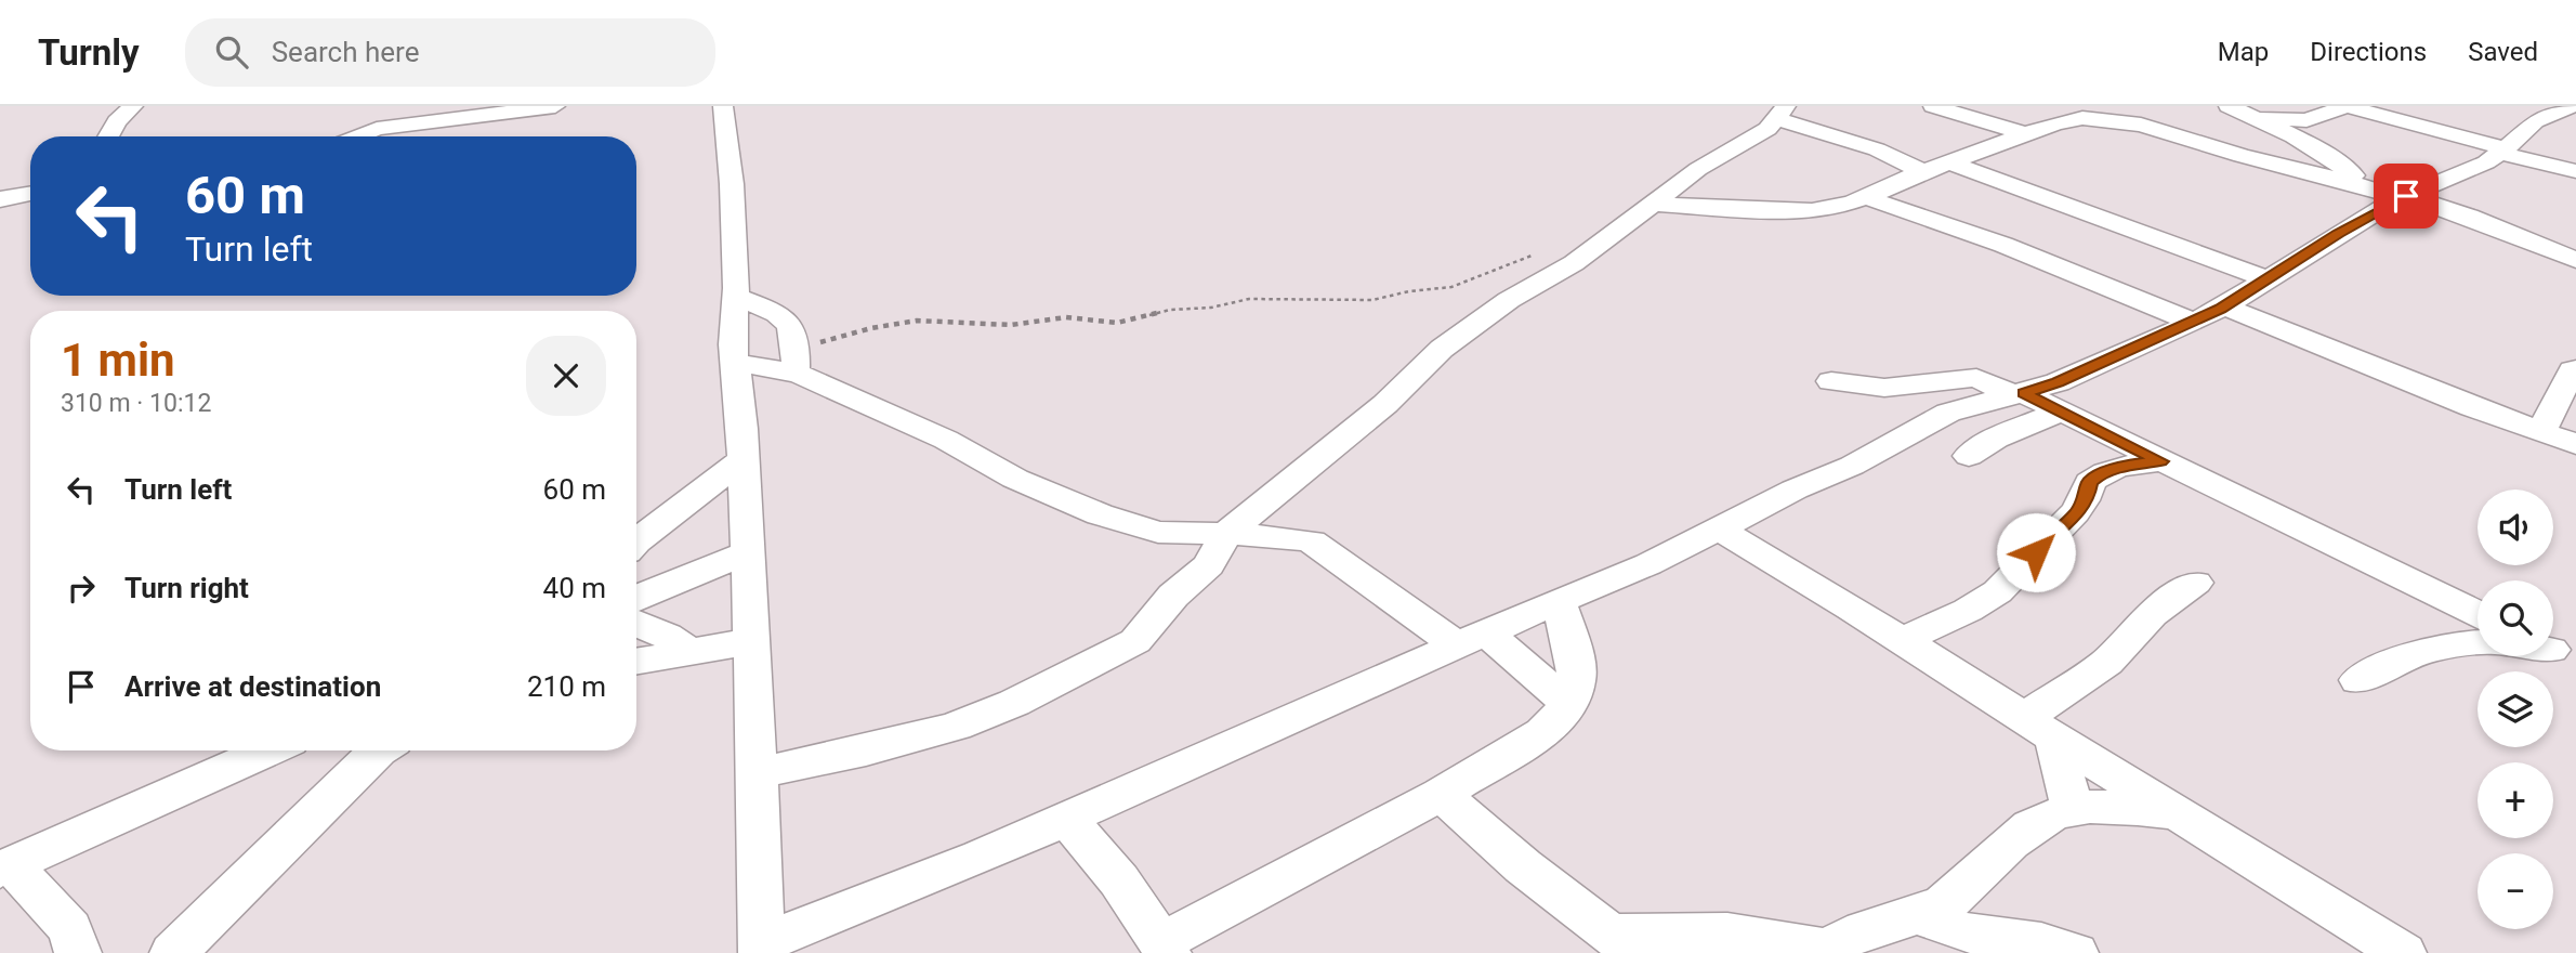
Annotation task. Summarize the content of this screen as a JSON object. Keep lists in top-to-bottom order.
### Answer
{
  "page": {
    "header": "Turnly",
    "search": "Search here",
    "nav": ["Map", "Directions", "Saved"],
    "turn": ["60 m", "Turn left"],
    "heading": ["1 min", "310 m · 10:12"],
    "list": [
      {
        "name": "Turn left",
        "value": "60 m"
      },
      {
        "name": "Turn right",
        "value": "40 m"
      },
      {
        "name": "Arrive at destination",
        "value": "210 m"
      }
    ],
    "map_buttons": ["+", "−"]
  }
}
